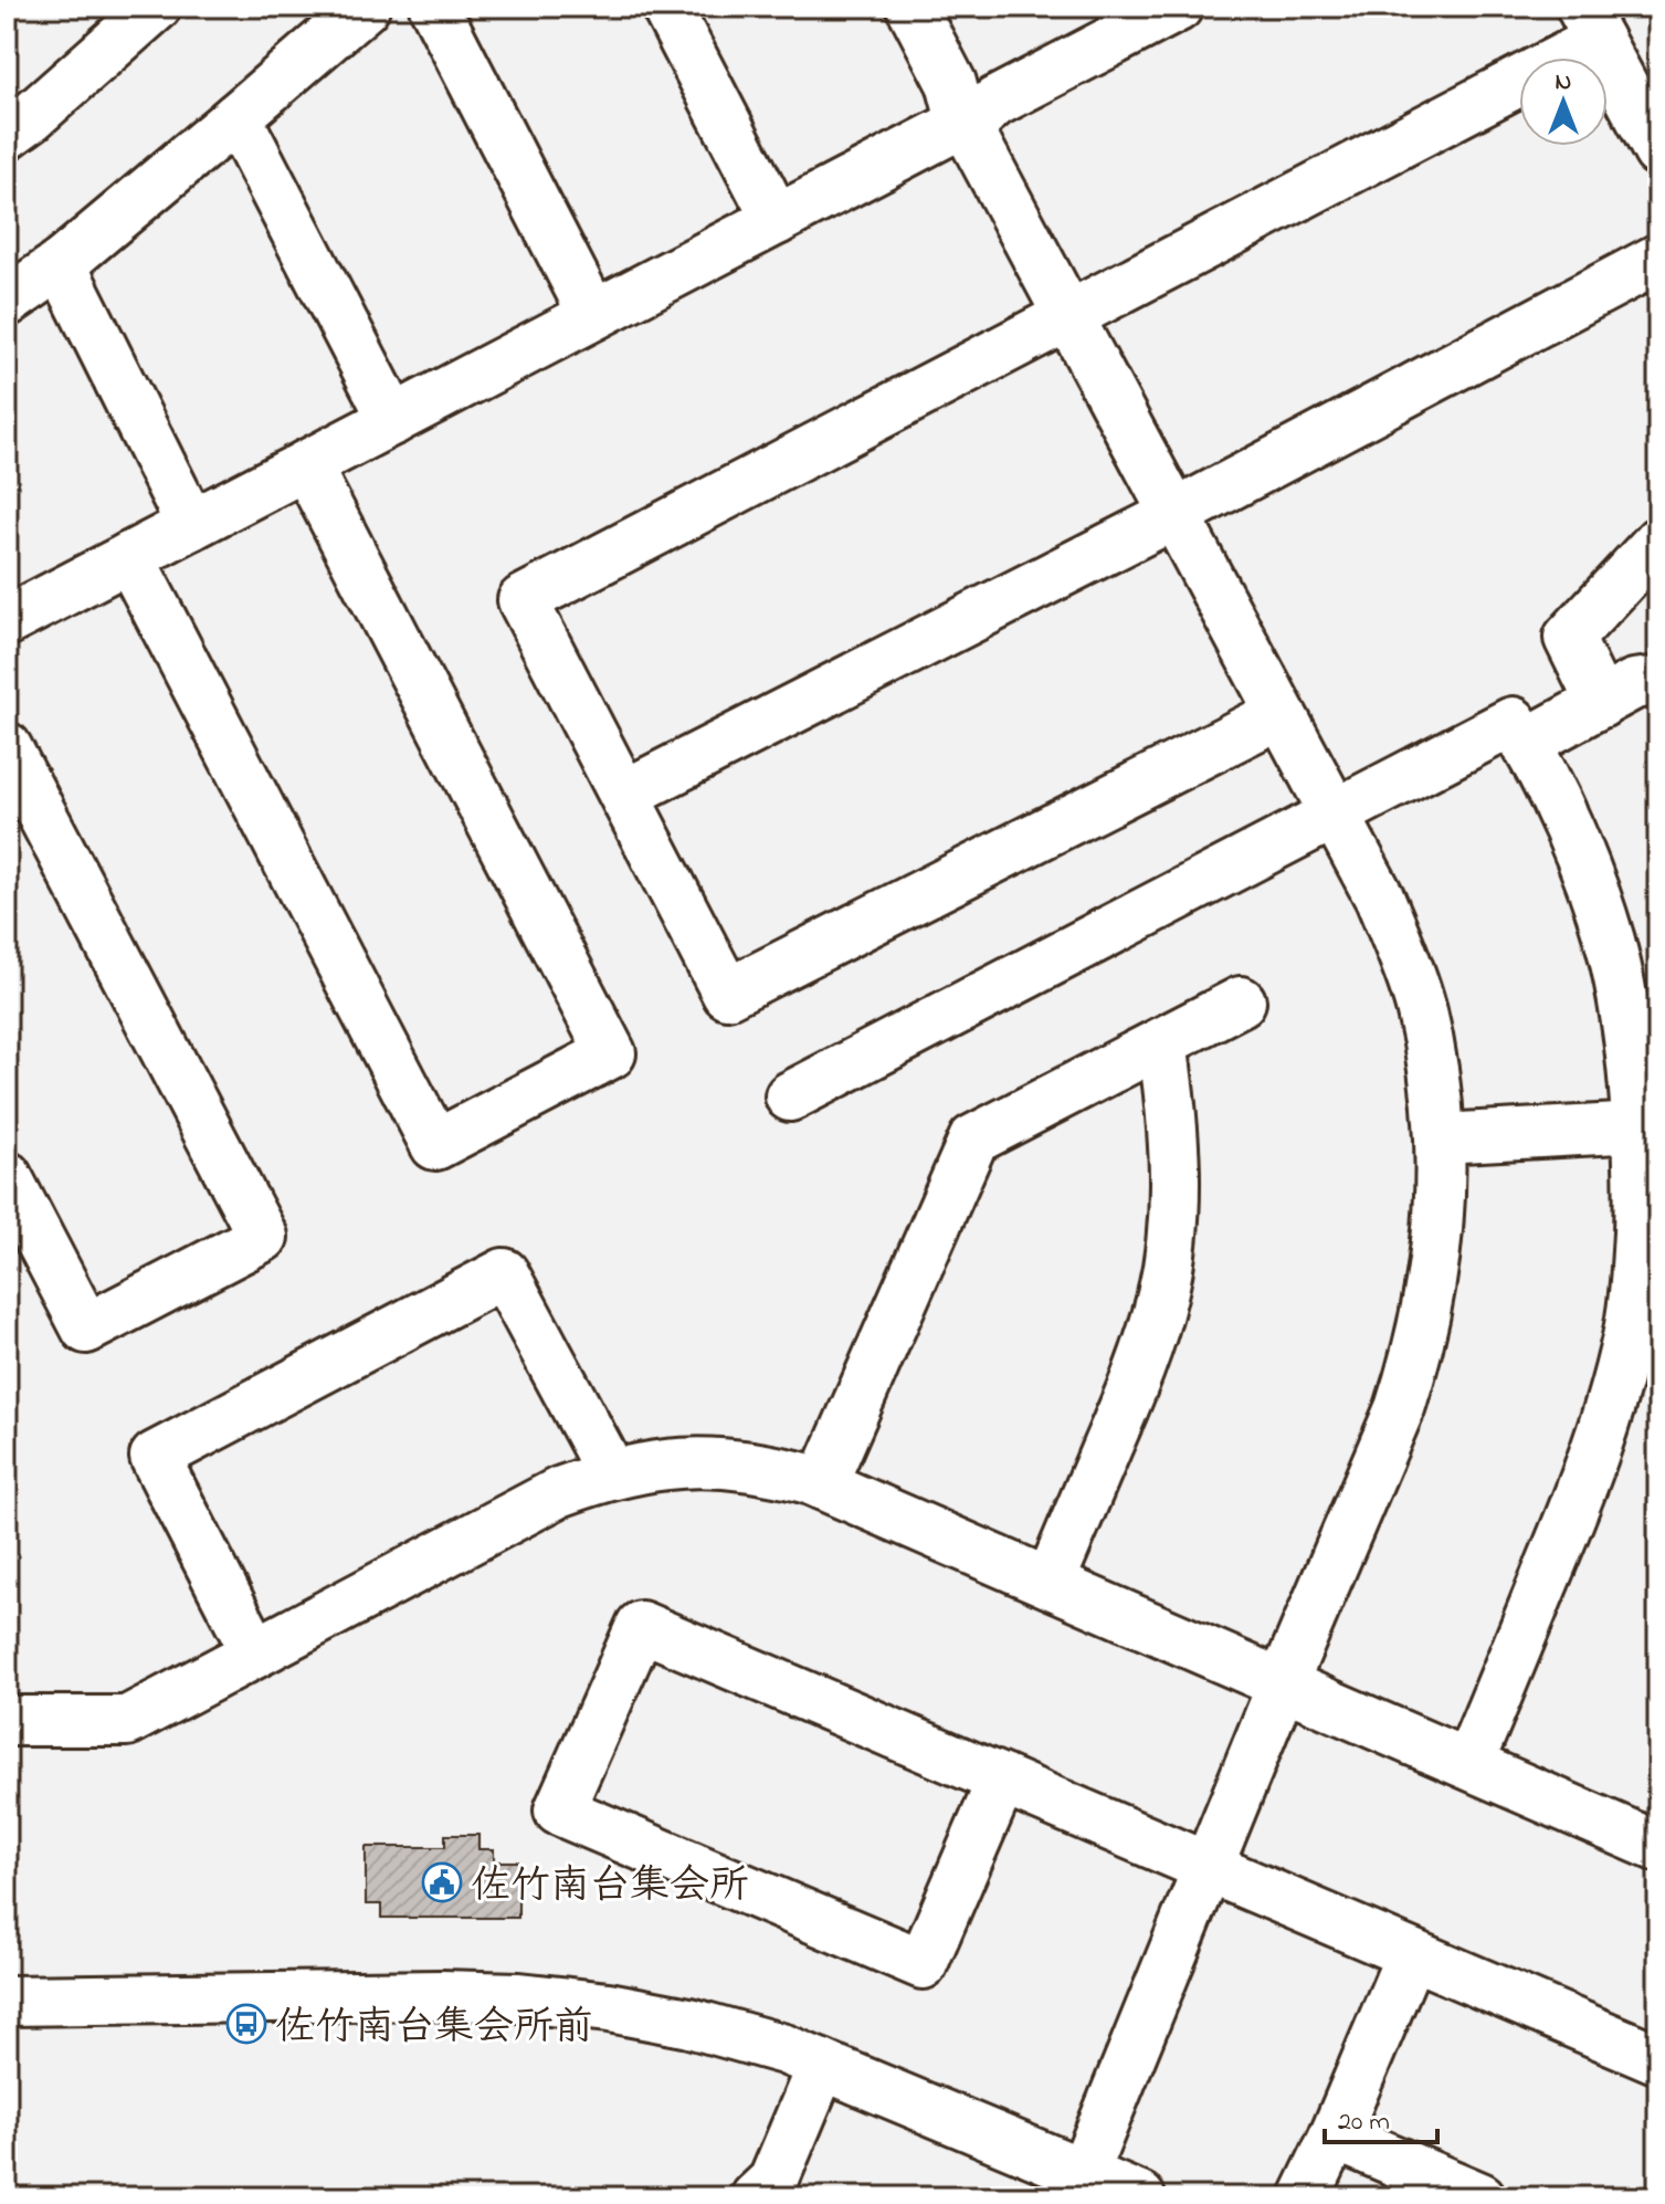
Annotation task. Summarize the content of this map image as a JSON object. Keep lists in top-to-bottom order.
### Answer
{
  "places": {
    "public building": ["佐竹南台集会所"],
    "bus stop": ["佐竹南台集会所前"]
  },
  "scale_bar": "20 m",
  "north": "top"
}
